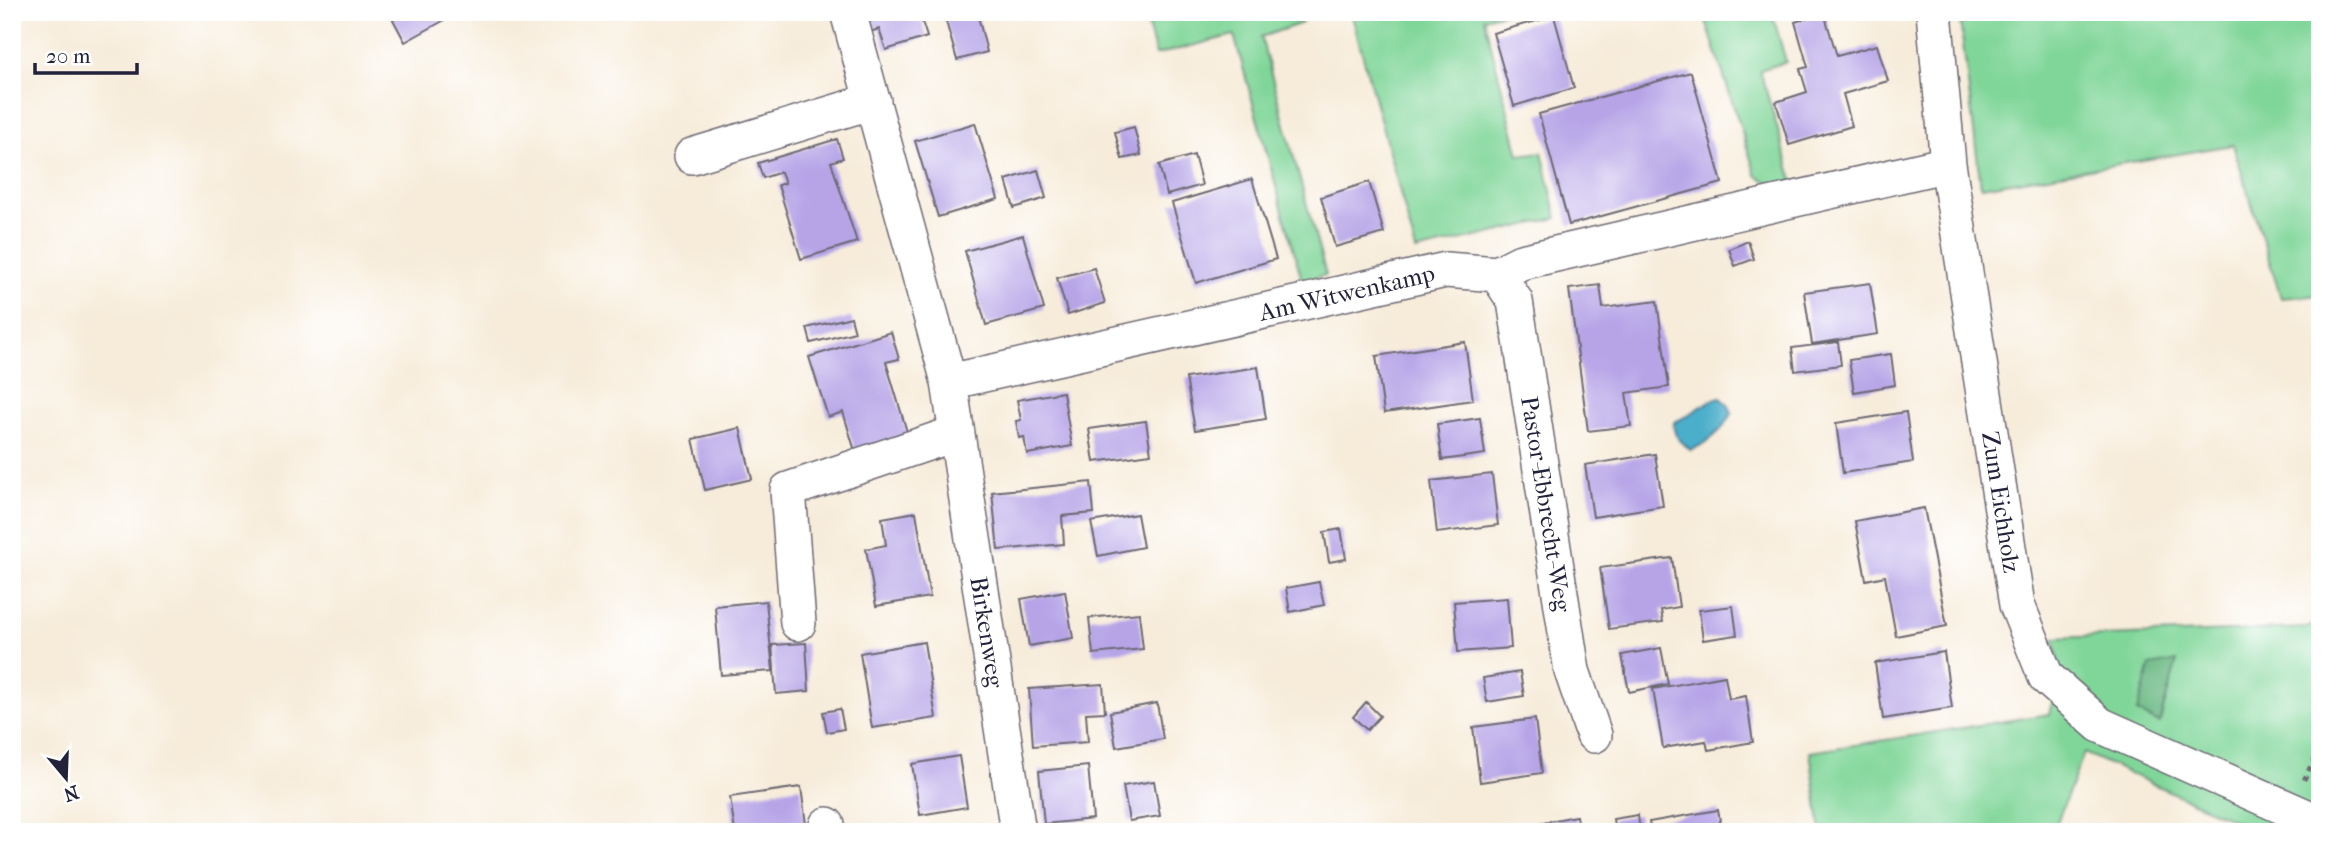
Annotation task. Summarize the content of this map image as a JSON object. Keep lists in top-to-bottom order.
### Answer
{
  "streets": {
    "street": [
      "Am Witwenkamp",
      "Zum Eichholz",
      "Pastor-Ebbrecht-Weg",
      "Birkenweg"
    ]
  },
  "crossings": [
    ["Am Witwenkamp", "Zum Eichholz"],
    ["Am Witwenkamp", "Pastor-Ebbrecht-Weg"],
    ["Am Witwenkamp", "Birkenweg"]
  ],
  "scale_bar": "20 m",
  "north": "bottom"
}
